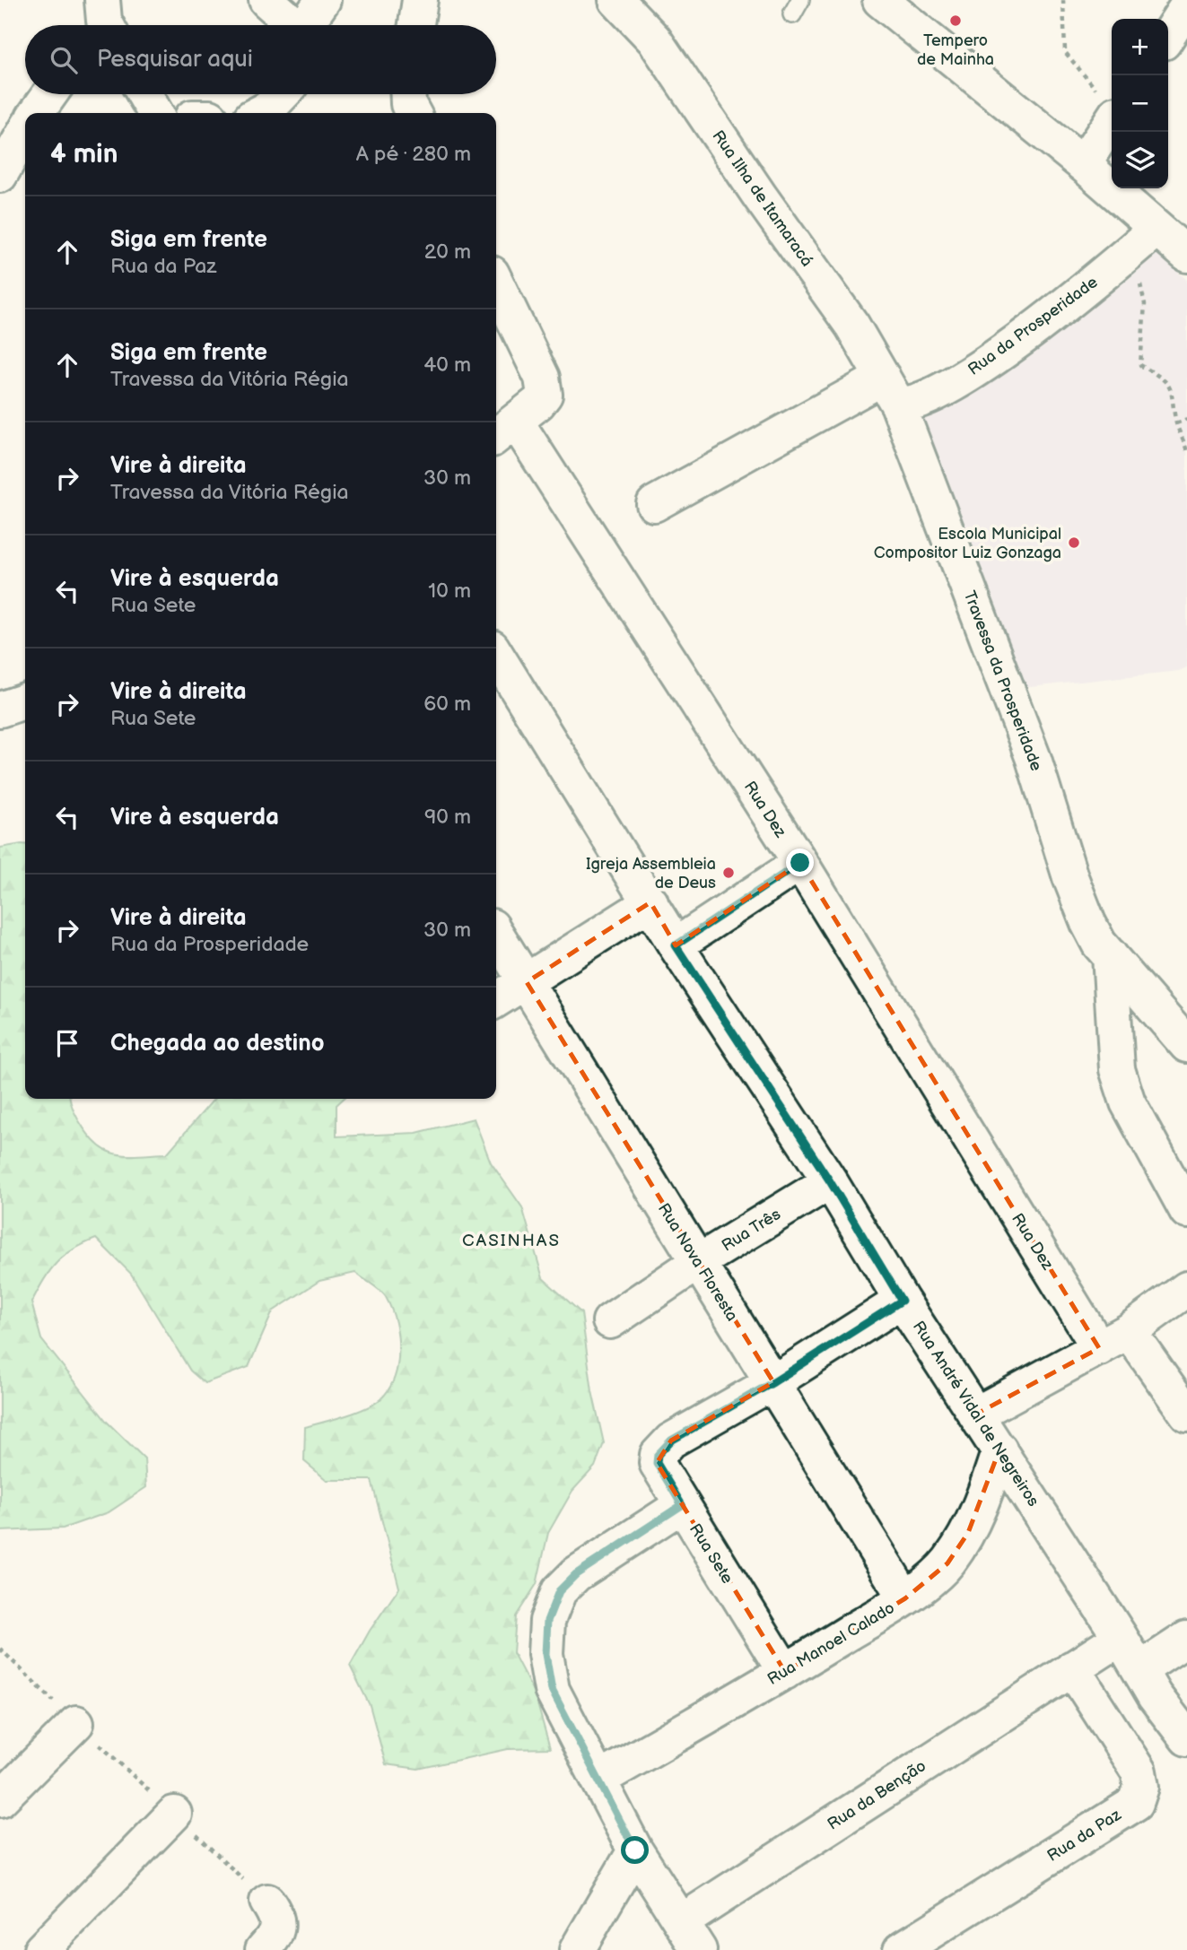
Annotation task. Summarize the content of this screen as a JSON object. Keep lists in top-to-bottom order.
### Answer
{
  "streets": {
    "street": [
      "Rua Ilha de Itamaracá",
      "Rua da Prosperidade",
      "Travessa da Prosperidade",
      "Rua Dez",
      "Rua Três",
      "Rua Nova Floresta",
      "Rua André Vidal de Negreiros",
      "Rua Sete",
      "Rua Manoel Calado",
      "Rua da Benção",
      "Rua da Paz"
    ]
  },
  "crossings": [
    ["Rua Ilha de Itamaracá", "Rua da Prosperidade"],
    ["Rua Ilha de Itamaracá", "Travessa da Prosperidade"],
    ["Rua da Prosperidade", "Travessa da Prosperidade"],
    ["Rua Três", "Rua Nova Floresta"],
    ["Rua Três", "Rua André Vidal de Negreiros"],
    ["Rua Nova Floresta", "Rua Sete"],
    ["Rua Nova Floresta", "Rua Manoel Calado"],
    ["Rua André Vidal de Negreiros", "Rua Sete"],
    ["Rua André Vidal de Negreiros", "Rua Manoel Calado"],
    ["Rua Sete", "Rua Manoel Calado"],
    ["Rua da Benção", "Rua da Paz"]
  ],
  "districts": ["CASINHAS"],
  "places": ["Tempero de Mainha", "Escola Municipal Compositor Luiz Gonzaga", "Igreja Assembleia de Deus"],
  "page": {
    "map_buttons": ["+", "−"],
    "search": "Pesquisar aqui",
    "heading": ["4 min", "A pé · 280 m"],
    "list": [
      ["Siga em frente", "Rua da Paz", "20 m"],
      ["Siga em frente", "Travessa da Vitória Régia", "40 m"],
      ["Vire à direita", "Travessa da Vitória Régia", "30 m"],
      ["Vire à esquerda", "Rua Sete", "10 m"],
      ["Vire à direita", "Rua Sete", "60 m"],
      ["Vire à esquerda", "90 m"],
      ["Vire à direita", "Rua da Prosperidade", "30 m"],
      "Chegada ao destino"
    ]
  }
}
